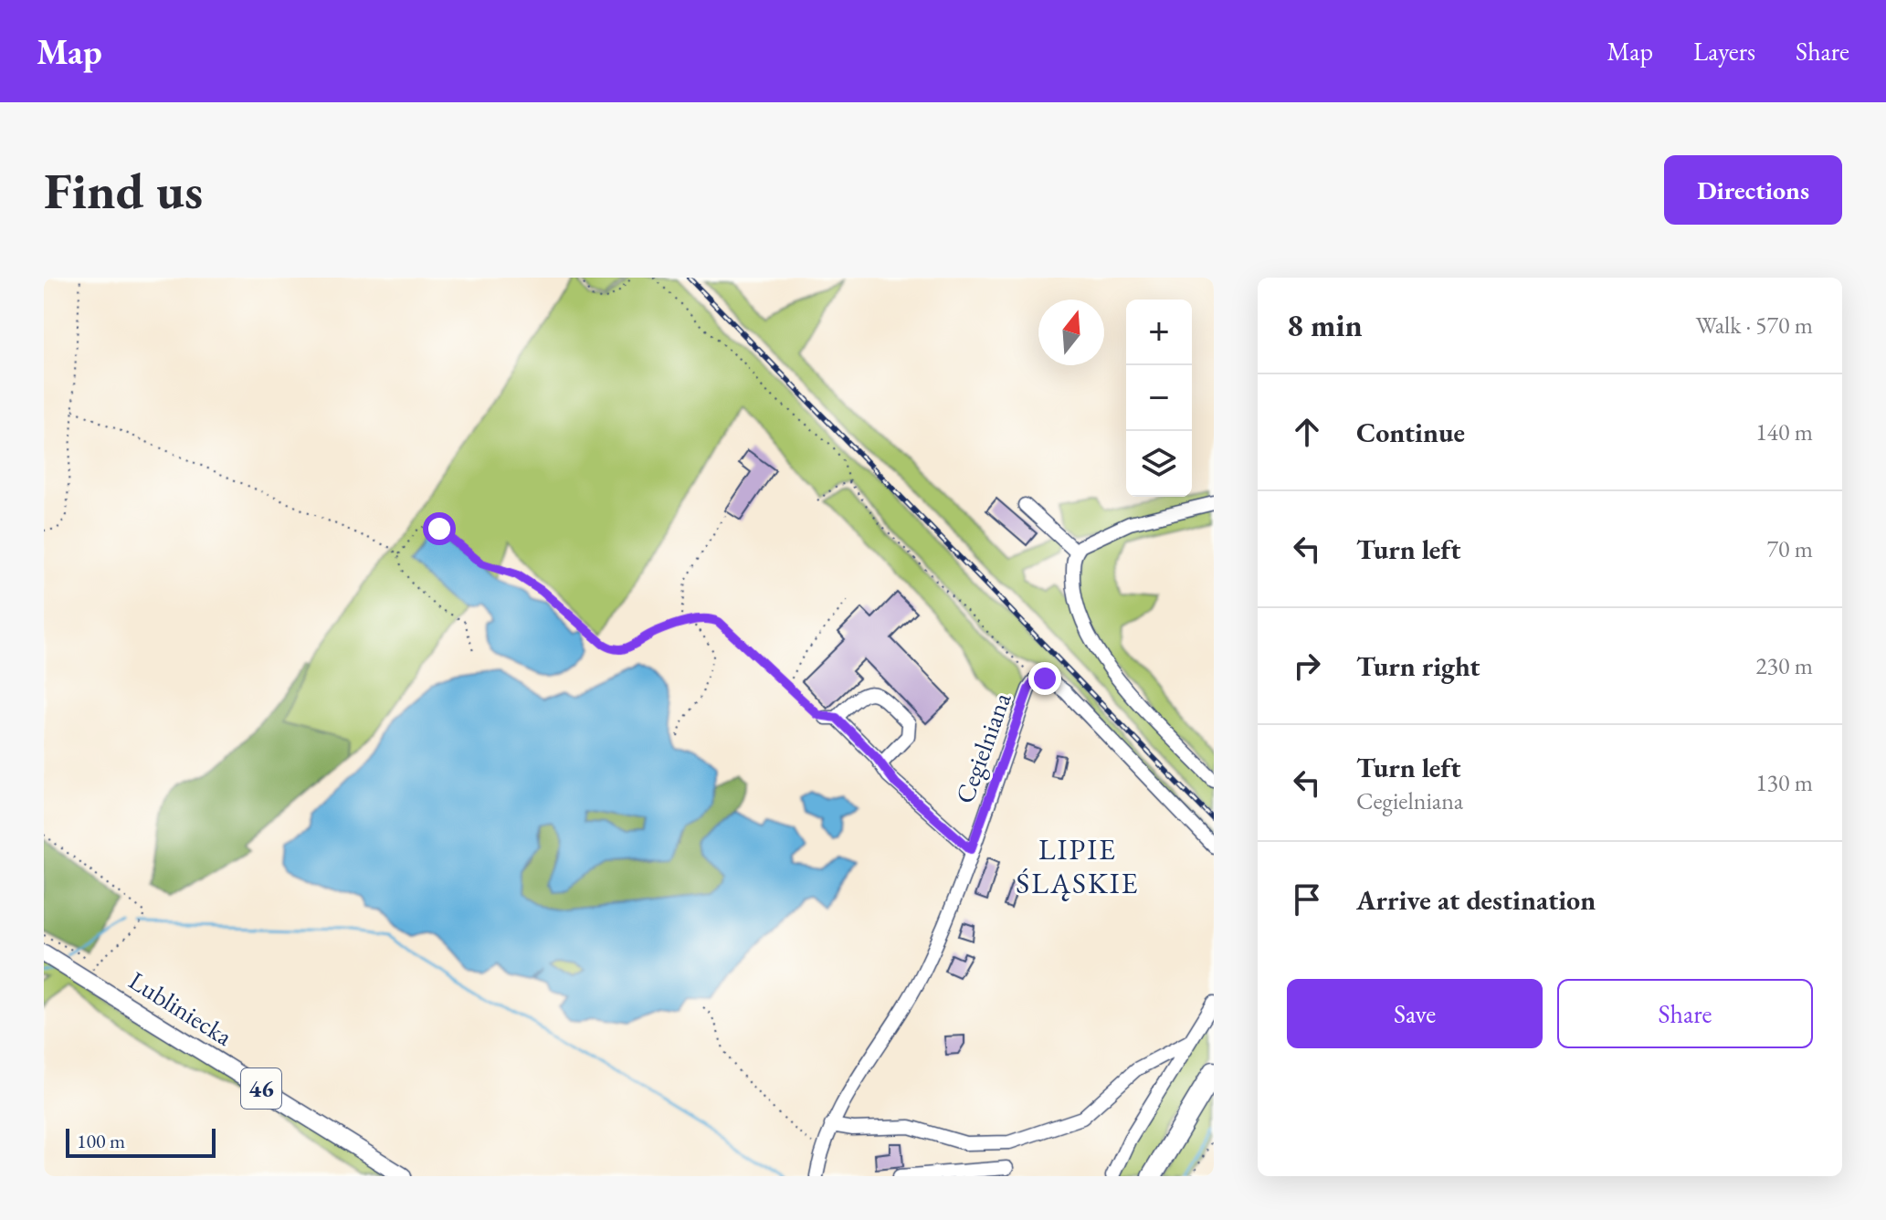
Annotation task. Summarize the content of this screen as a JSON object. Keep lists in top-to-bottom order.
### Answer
{
  "streets": {
    "main road": ["Lubliniecka", "46"],
    "street": ["Cegielniana"]
  },
  "districts": ["LIPIE ŚLĄSKIE"],
  "scale_bar": "100 m",
  "north": "top",
  "page": {
    "header": "Map",
    "nav": ["Map", "Layers", "Share"],
    "buttons": [
      "Directions",
      ["Save", "Share"]
    ],
    "title": "Find us",
    "heading": ["8 min", "Walk · 570 m"],
    "map_buttons": ["+", "−"],
    "list": [
      ["Continue", "140 m"],
      ["Turn left", "70 m"],
      ["Turn right", "230 m"],
      ["Turn left", "Cegielniana", "130 m"],
      "Arrive at destination"
    ],
    "scale": "100 m"
  }
}
